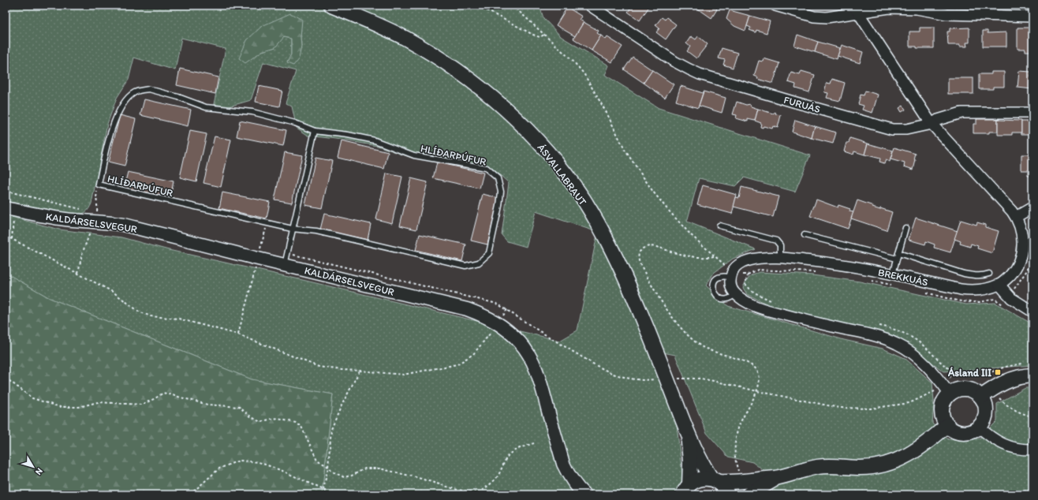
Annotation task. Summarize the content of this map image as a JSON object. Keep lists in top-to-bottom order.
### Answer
{
  "streets": {
    "main road": ["ÁSVALLABRAUT"],
    "street": ["FURUÁS", "KALDÁRSELSVEGUR", "BREKKUÁS"],
    "lane": ["HLÍÐARÞÚFUR"]
  },
  "crossings": [
    ["FURUÁS", "BREKKUÁS"]
  ],
  "places": {
    "transit": ["Ásland III"]
  },
  "north": "bottom right"
}
